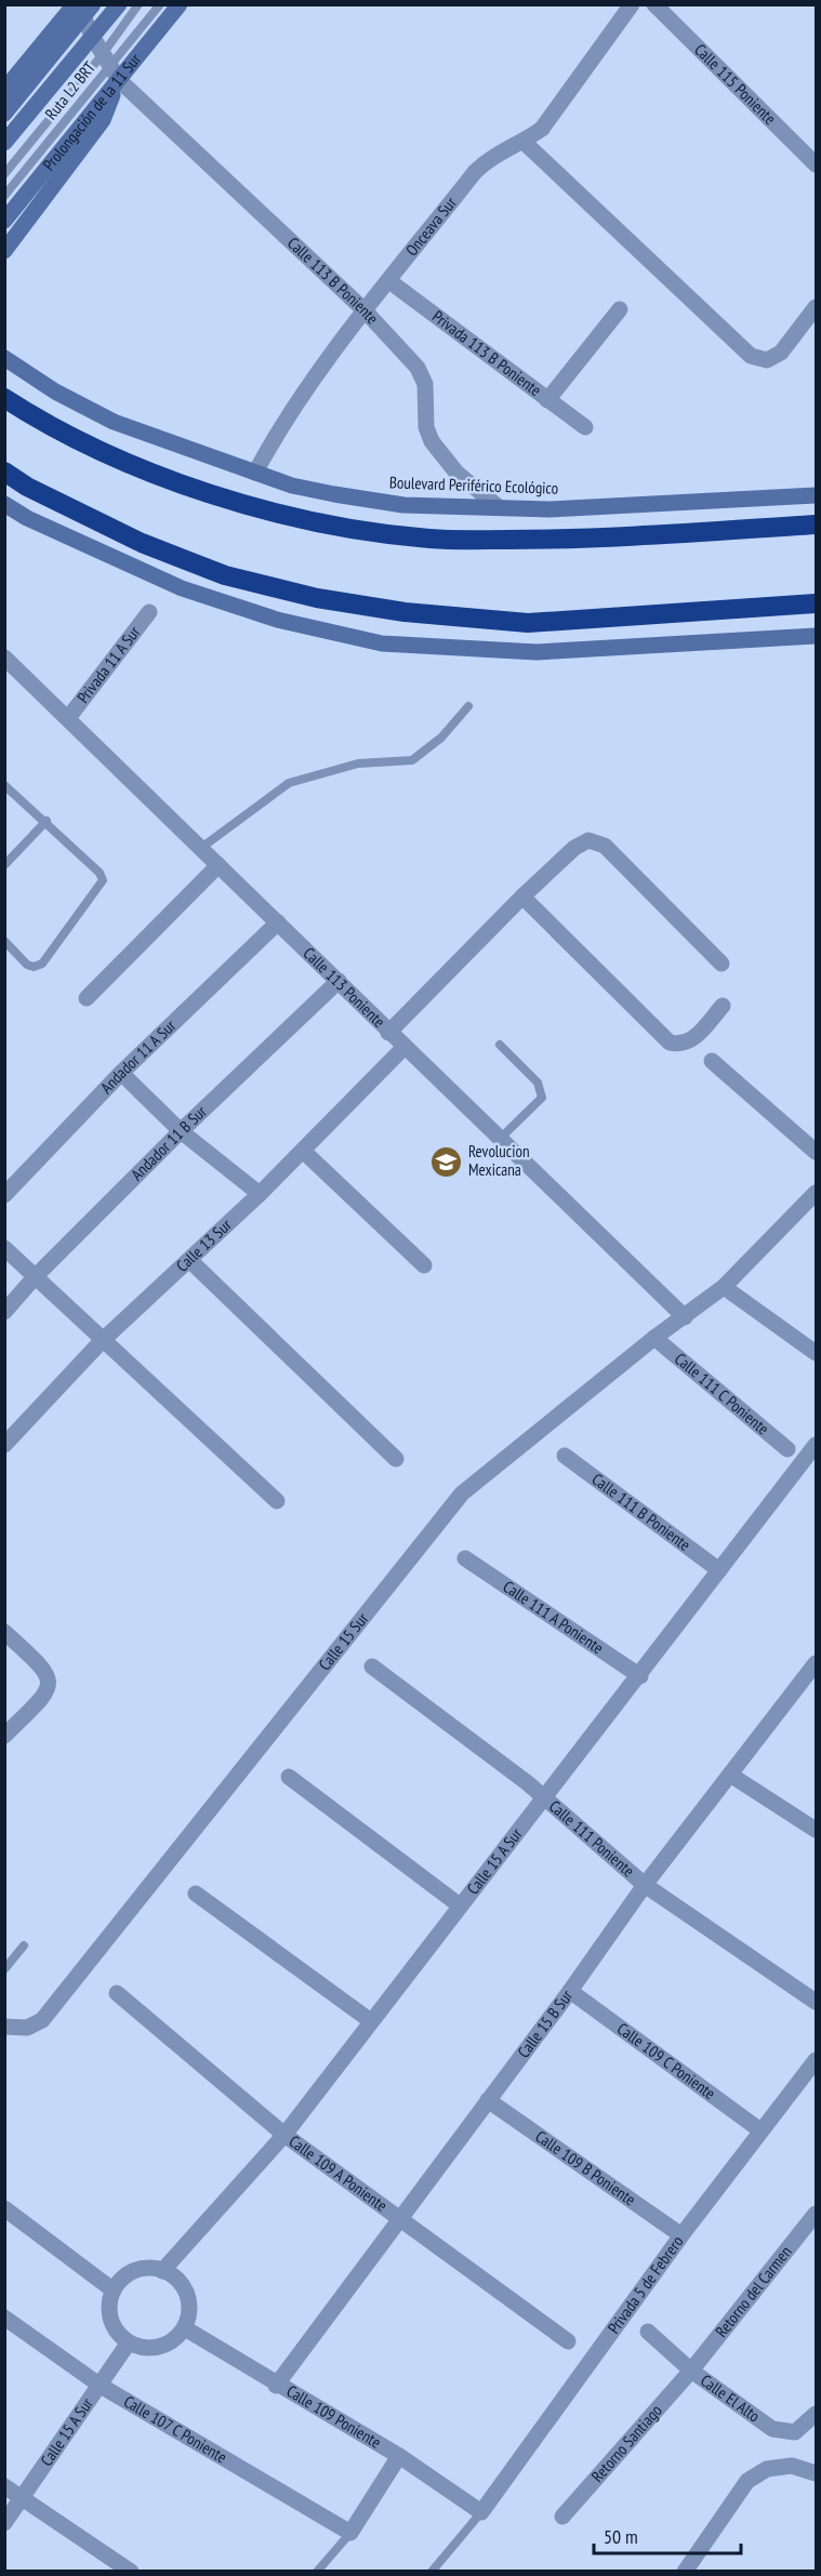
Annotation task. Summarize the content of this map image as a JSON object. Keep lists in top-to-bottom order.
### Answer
{
  "streets": {
    "street": [
      "Calle 115 Poniente",
      "Prolongación de la 11 Sur",
      "Onceava Sur",
      "Calle 113 B Poniente",
      "Privada 113 B Poniente",
      "Boulevard Periférico Ecológico",
      "Privada 11 A Sur",
      "Calle 113 Poniente",
      "Andador 11 A Sur",
      "Andador 11 B Sur",
      "Calle 13 Sur",
      "Calle 111 C Poniente",
      "Calle 111 B Poniente",
      "Calle 111 A Poniente",
      "Calle 15 Sur",
      "Calle 111 Poniente",
      "Calle 15 A Sur",
      "Calle 15 B Sur",
      "Calle 109 C Poniente",
      "Calle 109 B Poniente",
      "Calle 109 A Poniente",
      "Privada 5 de Febrero",
      "Retorno del Carmen",
      "Calle El Alto",
      "Calle 109 Poniente",
      "Calle 107 C Poniente",
      "Retorno Santiago"
    ],
    "lane": ["Ruta L2 BRT"]
  },
  "crossings": [
    ["Ruta L2 BRT", "Prolongación de la 11 Sur"],
    ["Ruta L2 BRT", "Calle 113 B Poniente"],
    ["Prolongación de la 11 Sur", "Calle 113 B Poniente"],
    ["Onceava Sur", "Calle 113 B Poniente"],
    ["Onceava Sur", "Privada 113 B Poniente"],
    ["Onceava Sur", "Boulevard Periférico Ecológico"],
    ["Calle 113 B Poniente", "Boulevard Periférico Ecológico"],
    ["Privada 11 A Sur", "Calle 113 Poniente"],
    ["Calle 113 Poniente", "Andador 11 A Sur"],
    ["Calle 113 Poniente", "Andador 11 B Sur"],
    ["Calle 113 Poniente", "Calle 13 Sur"],
    ["Calle 113 Poniente", "Calle 15 Sur"],
    ["Calle 111 C Poniente", "Calle 15 Sur"],
    ["Calle 111 B Poniente", "Calle 15 A Sur"],
    ["Calle 111 A Poniente", "Calle 15 A Sur"],
    ["Calle 111 Poniente", "Calle 15 A Sur"],
    ["Calle 111 Poniente", "Calle 15 B Sur"],
    ["Calle 15 A Sur", "Calle 109 A Poniente"],
    ["Calle 15 A Sur", "Calle 109 Poniente"],
    ["Calle 15 A Sur", "Calle 107 C Poniente"],
    ["Calle 15 B Sur", "Calle 109 C Poniente"],
    ["Calle 15 B Sur", "Calle 109 B Poniente"],
    ["Calle 15 B Sur", "Calle 109 A Poniente"],
    ["Calle 15 B Sur", "Calle 109 Poniente"],
    ["Calle 109 C Poniente", "Privada 5 de Febrero"],
    ["Calle 109 B Poniente", "Privada 5 de Febrero"],
    ["Privada 5 de Febrero", "Calle 109 Poniente"],
    ["Retorno del Carmen", "Calle El Alto"],
    ["Retorno del Carmen", "Retorno Santiago"],
    ["Calle El Alto", "Retorno Santiago"]
  ],
  "places": {
    "school or university": ["Revolucion Mexicana"]
  },
  "scale_bar": "50 m"
}
